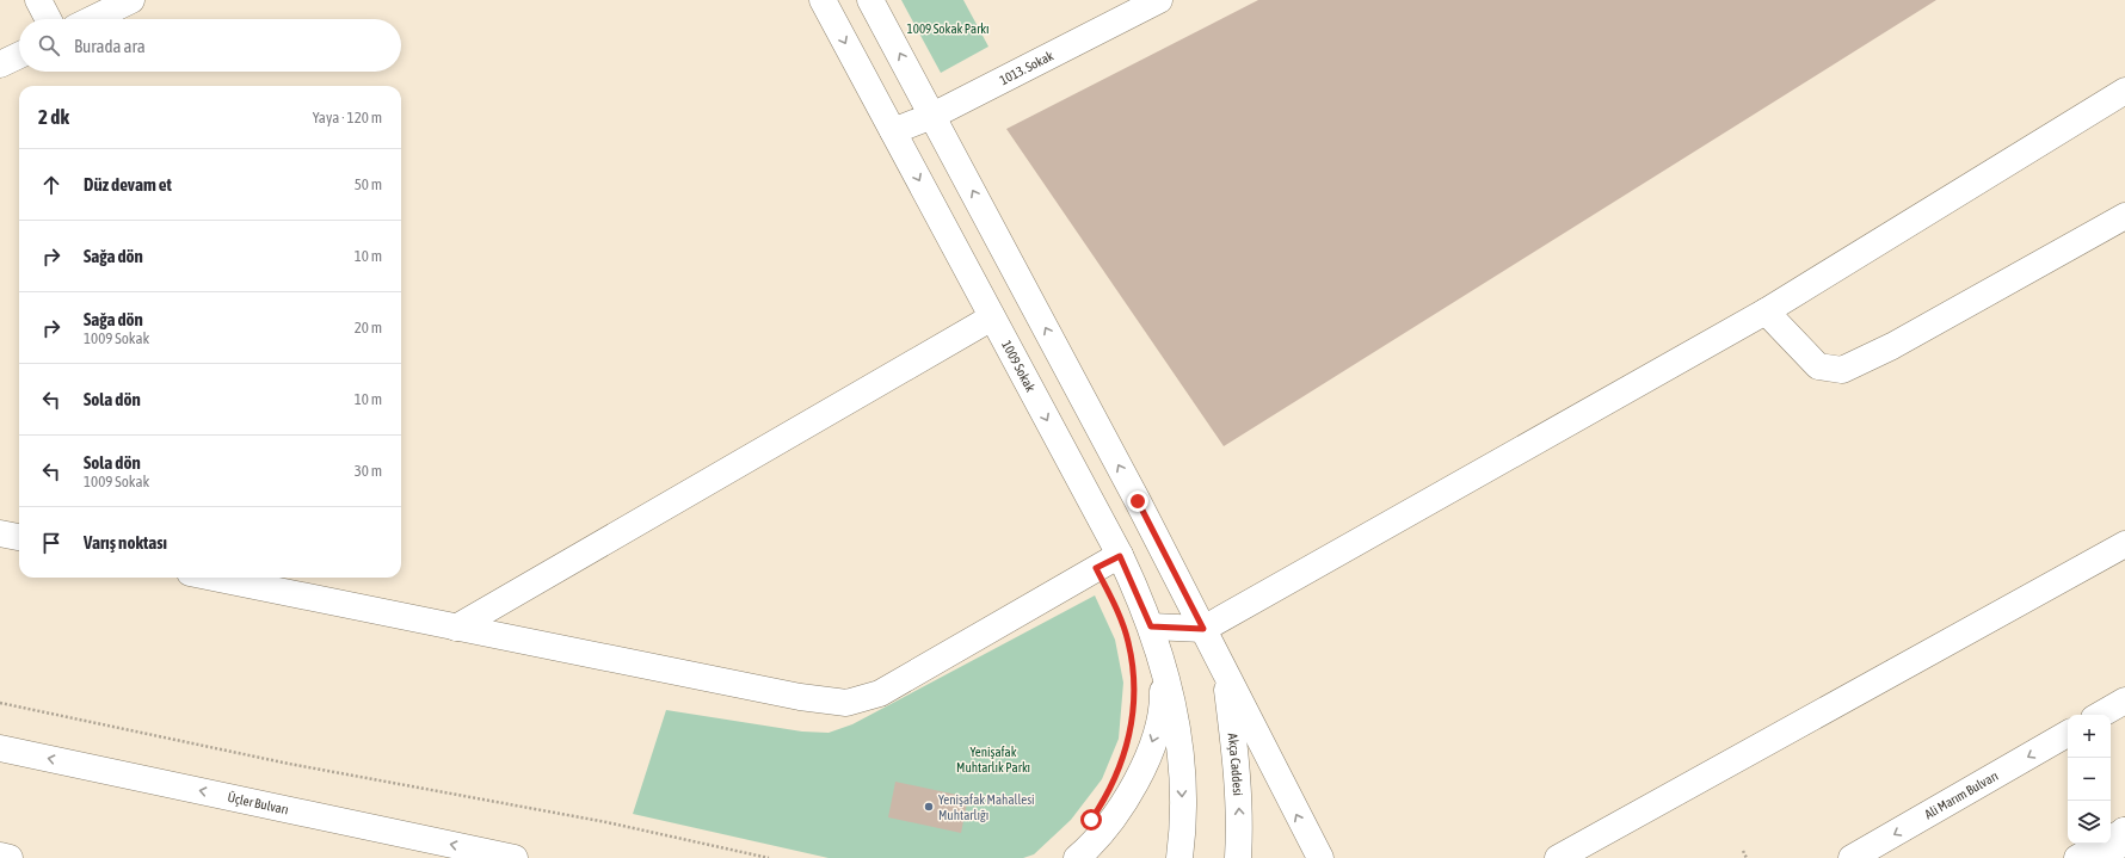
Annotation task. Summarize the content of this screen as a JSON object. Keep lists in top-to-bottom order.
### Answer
{
  "streets": {
    "street": [
      "1013. Sokak",
      "1009 Sokak",
      "Akça Caddesi",
      "Ali Marım Bulvarı",
      "Üçler Bulvarı"
    ]
  },
  "crossings": [
    ["1013. Sokak", "1009 Sokak"]
  ],
  "parks": ["1009 Sokak Parkı", "Yenişafak Muhtarlık Parkı"],
  "places": ["Yenişafak Mahallesi Muhtarlığı"],
  "page": {
    "search": "Burada ara",
    "heading": ["2 dk", "Yaya · 120 m"],
    "list": [
      ["Düz devam et", "50 m"],
      ["Sağa dön", "10 m"],
      ["Sağa dön", "1009 Sokak", "20 m"],
      ["Sola dön", "10 m"],
      ["Sola dön", "1009 Sokak", "30 m"],
      "Varış noktası"
    ],
    "map_buttons": ["+", "−"]
  }
}
